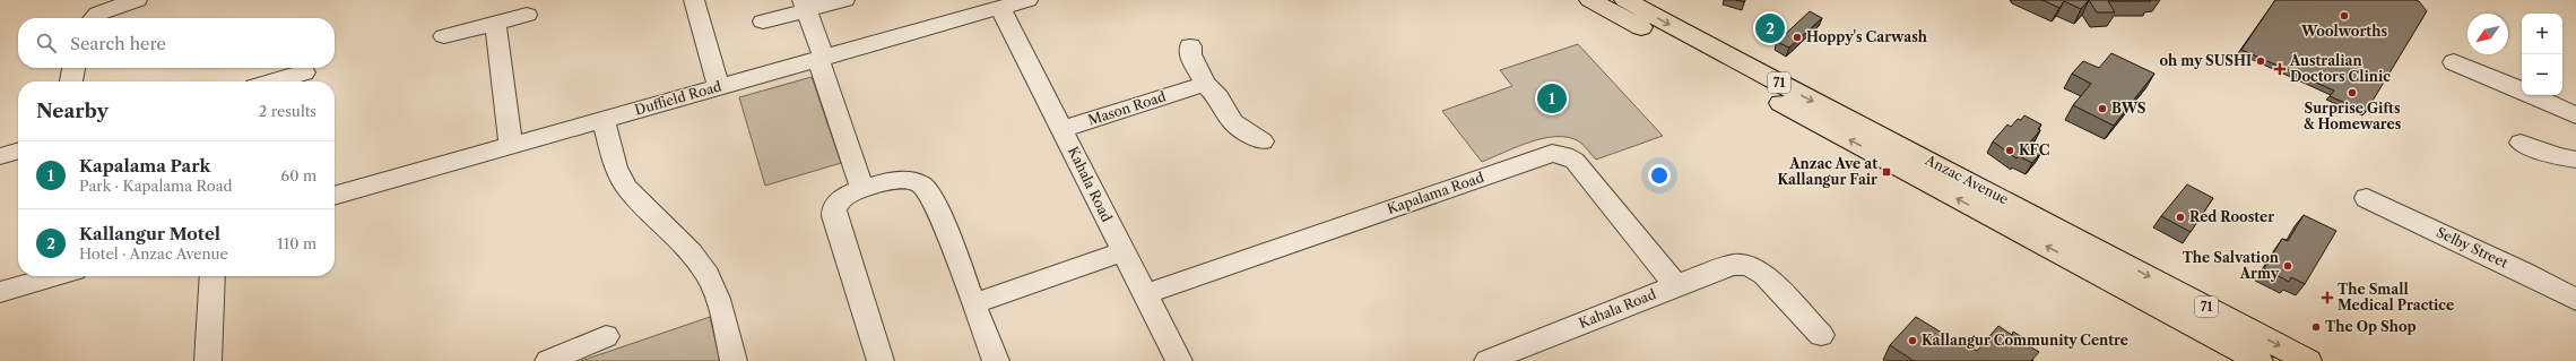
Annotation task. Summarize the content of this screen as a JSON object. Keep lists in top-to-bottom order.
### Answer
{
  "streets": {
    "highway": ["71", "Anzac Avenue"],
    "street": [
      "Duffield Road",
      "Mason Road",
      "Kahala Road",
      "Kapalama Road",
      "Selby Street"
    ]
  },
  "crossings": [
    ["Duffield Road", "Kahala Road"],
    ["Mason Road", "Kahala Road"],
    ["Kahala Road", "Kapalama Road"]
  ],
  "places": {
    "other": [
      "Woolworths",
      "Hoppy's Carwash",
      "oh my SUSHI",
      "Surprise Gifts & Homewares",
      "BWS",
      "KFC",
      "Red Rooster",
      "The Salvation Army",
      "The Op Shop",
      "Kallangur Community Centre"
    ],
    "health": ["Australian Doctors Clinic", "The Small Medical Practice"],
    "transit": ["Anzac Ave at Kallangur Fair"]
  },
  "north": "bottom left",
  "page": {
    "pins": ["2", "1"],
    "map_buttons": ["+", "−"],
    "search": "Search here",
    "heading": ["Nearby", "2 results"],
    "list": [
      {
        "mark": "1",
        "name": "Kapalama Park",
        "note": "Park · Kapalama Road",
        "value": "60 m"
      },
      {
        "mark": "2",
        "name": "Kallangur Motel",
        "note": "Hotel · Anzac Avenue",
        "value": "110 m"
      }
    ]
  }
}
